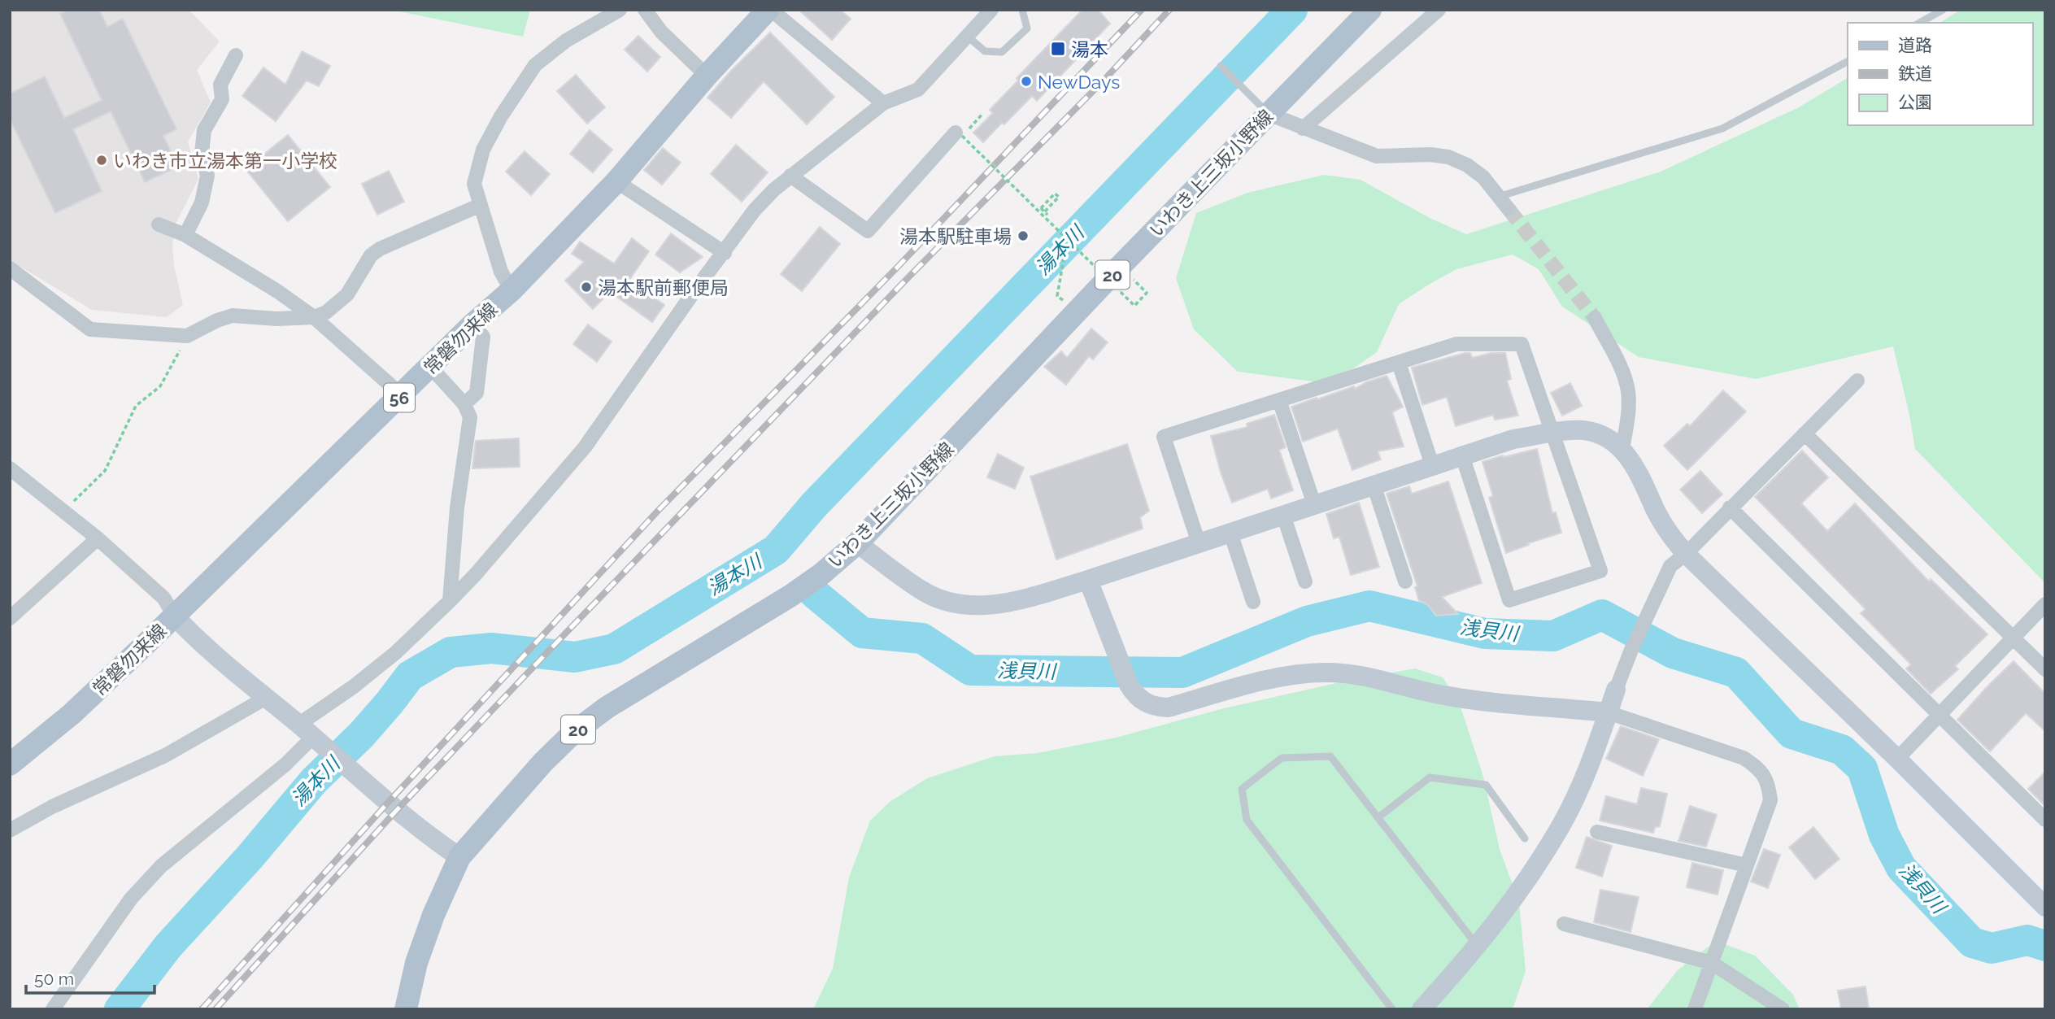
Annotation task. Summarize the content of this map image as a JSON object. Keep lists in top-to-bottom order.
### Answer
{
  "streets": {
    "main road": [
      "いわき上三坂小野線",
      "20",
      "常磐勿来線",
      "56"
    ]
  },
  "water": ["湯本川", "浅貝川"],
  "places": {
    "transit": ["湯本"],
    "other": [
      "NewDays",
      "いわき市立湯本第一小学校",
      "湯本駅駐車場",
      "湯本駅前郵便局"
    ]
  },
  "legend": ["道路", "鉄道", "公園"],
  "scale_bar": "50 m"
}
